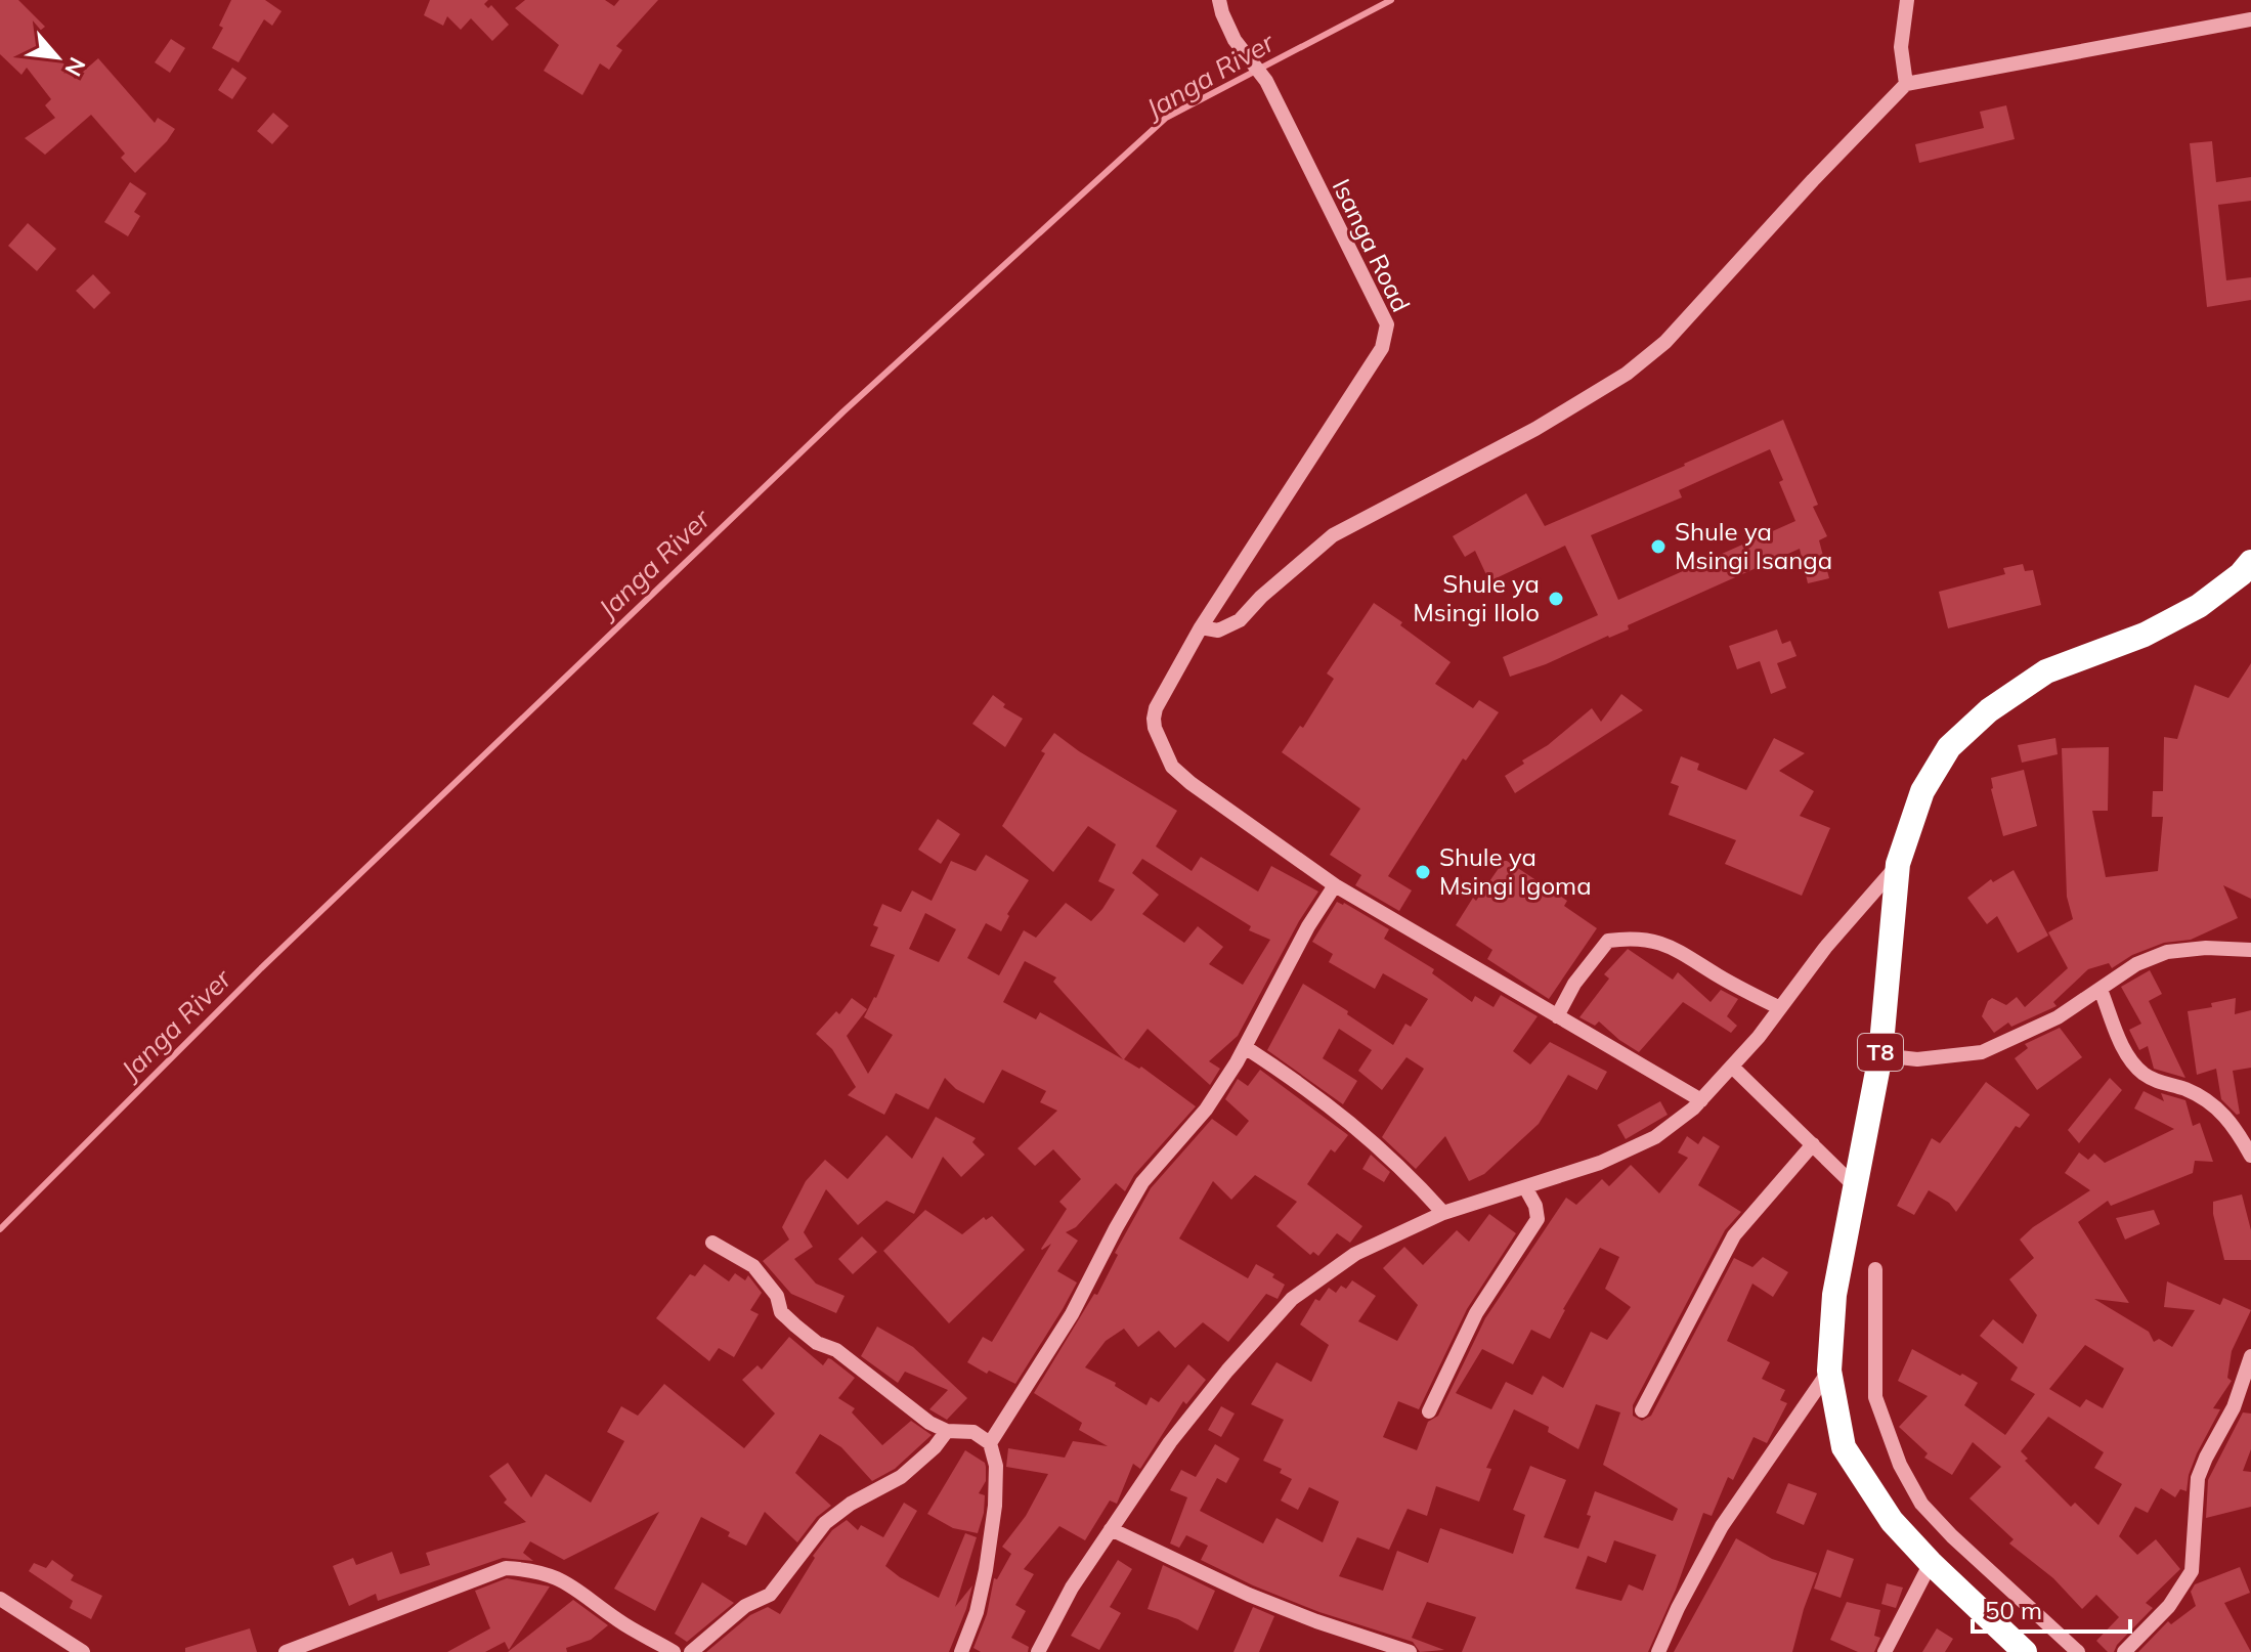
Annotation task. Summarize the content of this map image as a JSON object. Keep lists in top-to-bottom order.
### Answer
{
  "streets": {
    "highway": ["T8"],
    "street": ["Isanga Road"]
  },
  "water": ["Janga River"],
  "places": ["Shule ya Msingi Isanga", "Shule ya Msingi Ilolo", "Shule ya Msingi Igoma"],
  "scale_bar": "50 m",
  "north": "bottom right"
}
